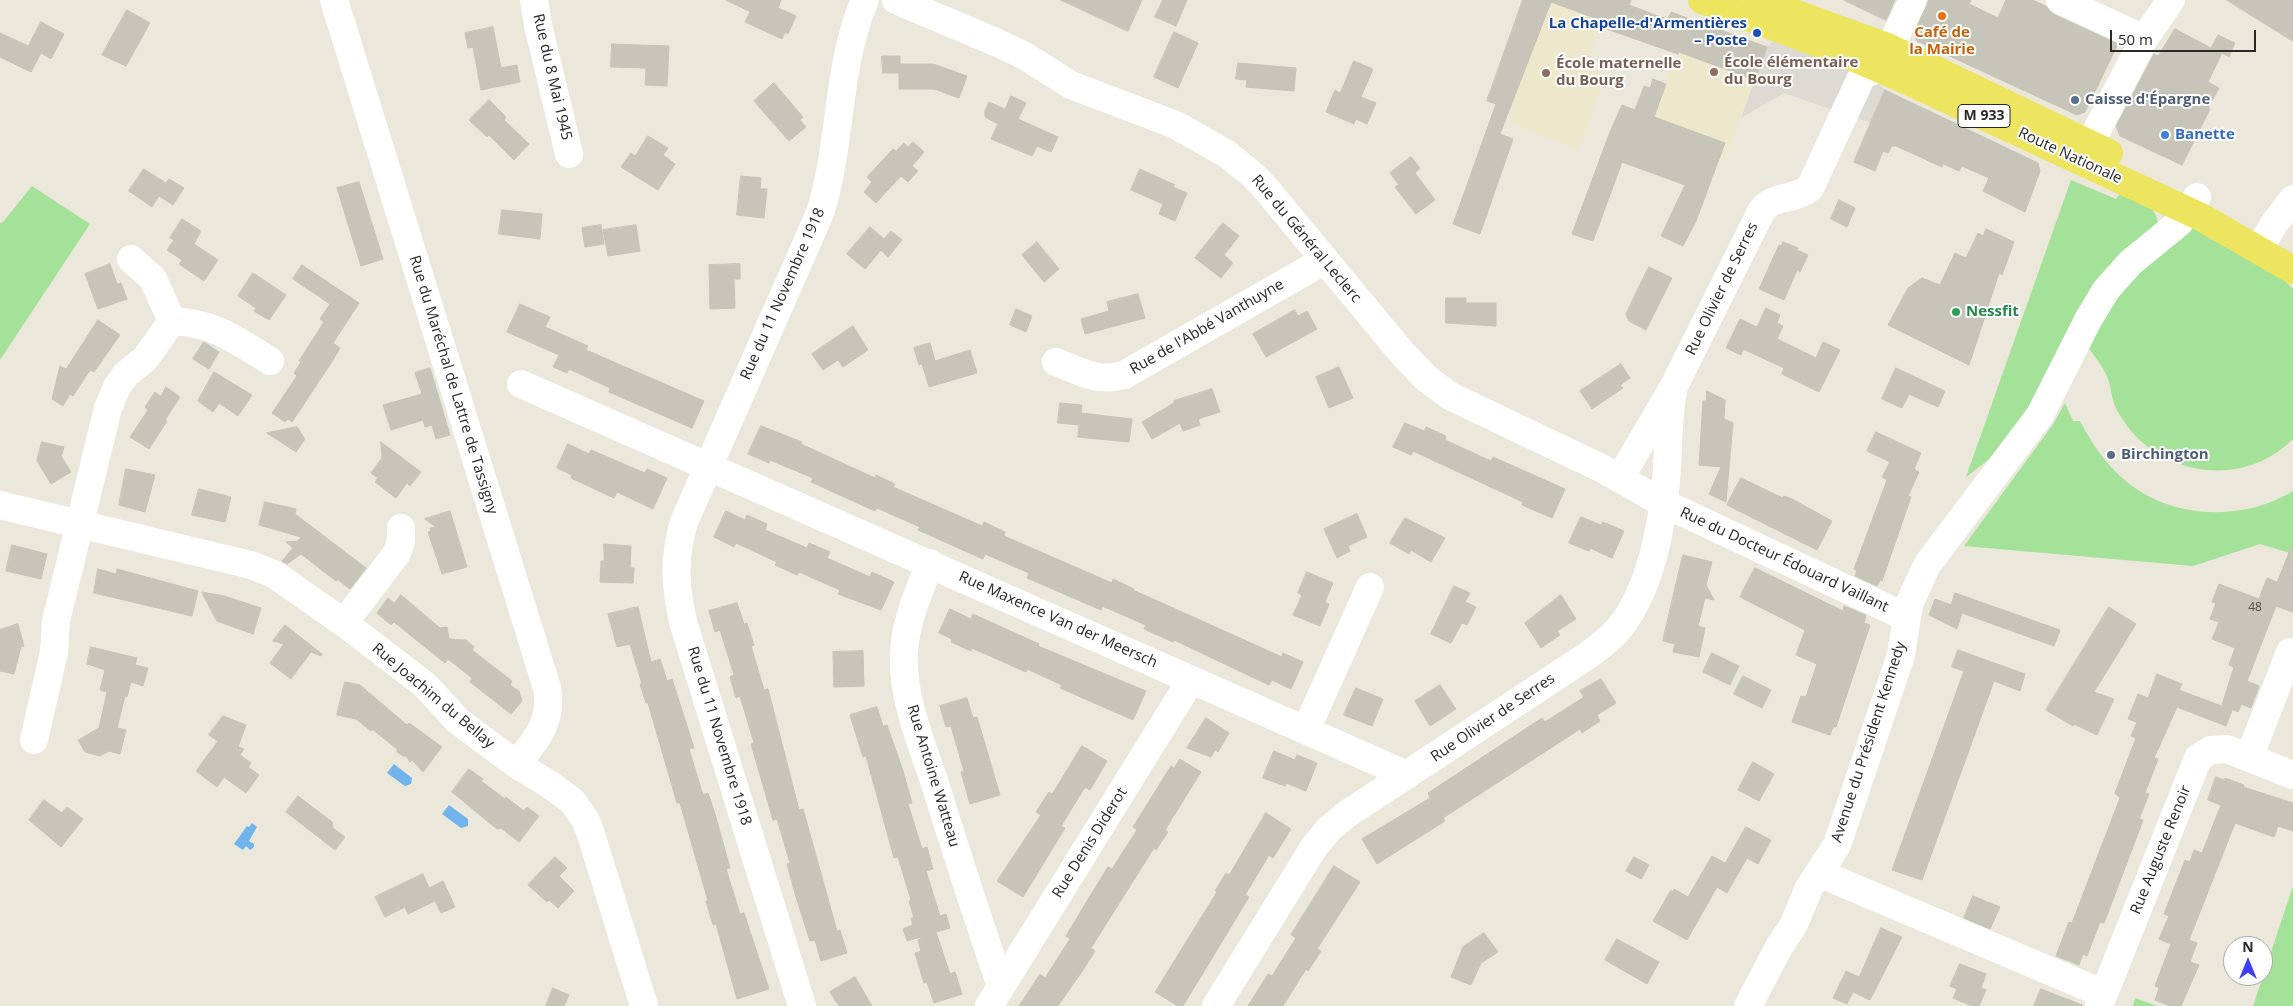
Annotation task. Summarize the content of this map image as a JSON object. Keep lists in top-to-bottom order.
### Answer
{
  "streets": {
    "main road": ["M 933", "Route Nationale"],
    "street": [
      "Rue du 8 Mai 1945",
      "Rue du Général Leclerc",
      "Rue Olivier de Serres",
      "Rue du 11 Novembre 1918",
      "Rue de l'Abbé Vanthuyne",
      "Rue du Maréchal de Lattre de Tassigny",
      "Rue du Docteur Édouard Vaillant",
      "Rue Maxence Van der Meersch",
      "Rue Joachim du Bellay",
      "Avenue du Président Kennedy",
      "Rue Antoine Watteau",
      "Rue Denis Diderot",
      "Rue Auguste Renoir"
    ]
  },
  "crossings": [
    ["Route Nationale", "Rue Olivier de Serres"],
    ["Route Nationale", "Avenue du Président Kennedy"],
    ["Rue du Général Leclerc", "Rue Olivier de Serres"],
    ["Rue du Général Leclerc", "Rue de l'Abbé Vanthuyne"],
    ["Rue du Général Leclerc", "Rue du Docteur Édouard Vaillant"],
    ["Rue Olivier de Serres", "Rue du Docteur Édouard Vaillant"],
    ["Rue Olivier de Serres", "Rue Maxence Van der Meersch"],
    ["Rue du 11 Novembre 1918", "Rue Maxence Van der Meersch"],
    ["Rue du Maréchal de Lattre de Tassigny", "Rue Joachim du Bellay"],
    ["Rue du Docteur Édouard Vaillant", "Avenue du Président Kennedy"],
    ["Rue Maxence Van der Meersch", "Rue Antoine Watteau"],
    ["Rue Maxence Van der Meersch", "Rue Denis Diderot"],
    ["Avenue du Président Kennedy", "Rue Auguste Renoir"],
    ["Rue Antoine Watteau", "Rue Denis Diderot"]
  ],
  "places": [
    "Café de la Mairie",
    "La Chapelle-d'Armentières – Poste",
    "École élémentaire du Bourg",
    "École maternelle du Bourg",
    "Caisse d'Épargne",
    "Banette",
    "Nessfit",
    "Birchington"
  ],
  "house_numbers": ["48"],
  "scale_bar": "50 m",
  "north": "top"
}
